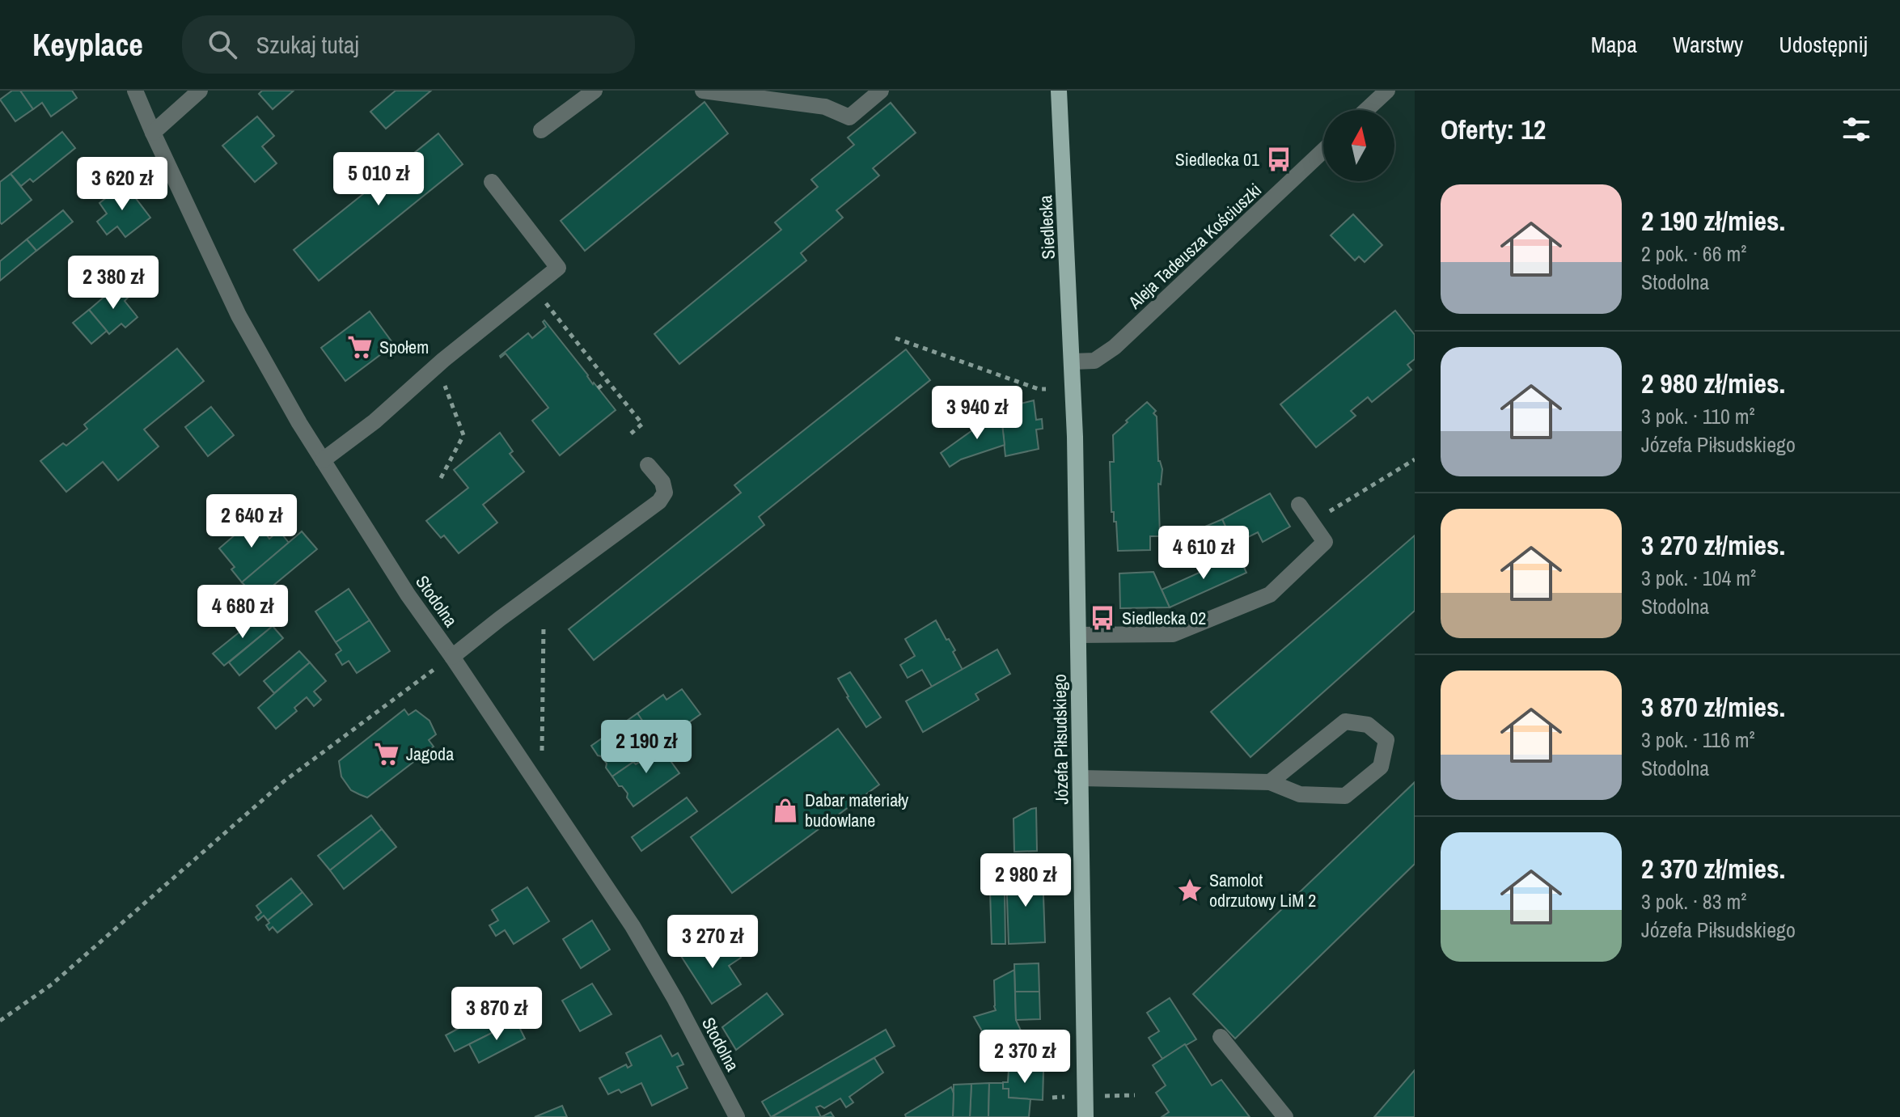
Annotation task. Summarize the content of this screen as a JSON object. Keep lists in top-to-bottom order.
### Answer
{
  "streets": {
    "main road": ["Siedlecka", "Józefa Piłsudskiego"],
    "street": ["Aleja Tadeusza Kościuszki", "Stodolna"]
  },
  "crossings": [
    ["Siedlecka", "Aleja Tadeusza Kościuszki"],
    ["Siedlecka", "Józefa Piłsudskiego"],
    ["Aleja Tadeusza Kościuszki", "Józefa Piłsudskiego"]
  ],
  "places": {
    "bus stop": ["Siedlecka 01", "Siedlecka 02"],
    "supermarket": ["Społem", "Jagoda"],
    "shop": ["Dabar materiały budowlane"],
    "place": ["Samolot odrzutowy LiM 2"]
  },
  "north": "top",
  "page": {
    "header": "Keyplace",
    "search": "Szukaj tutaj",
    "nav": ["Mapa", "Warstwy", "Udostępnij"],
    "heading": "Oferty: 12",
    "price": [
      "5 010 zł",
      "3 620 zł",
      "2 380 zł",
      "3 940 zł",
      "2 640 zł",
      "4 610 zł",
      "4 680 zł",
      "2 190 zł",
      "2 980 zł",
      "3 270 zł",
      "3 870 zł",
      "2 370 zł"
    ],
    "list": [
      {
        "name": "2 190 zł/mies.",
        "note": "2 pok. · 66 m² · Stodolna"
      },
      {
        "name": "2 980 zł/mies.",
        "note": "3 pok. · 110 m² · Józefa Piłsudskiego"
      },
      {
        "name": "3 270 zł/mies.",
        "note": "3 pok. · 104 m² · Stodolna"
      },
      {
        "name": "3 870 zł/mies.",
        "note": "3 pok. · 116 m² · Stodolna"
      },
      {
        "name": "2 370 zł/mies.",
        "note": "3 pok. · 83 m² · Józefa Piłsudskiego"
      }
    ]
  }
}
